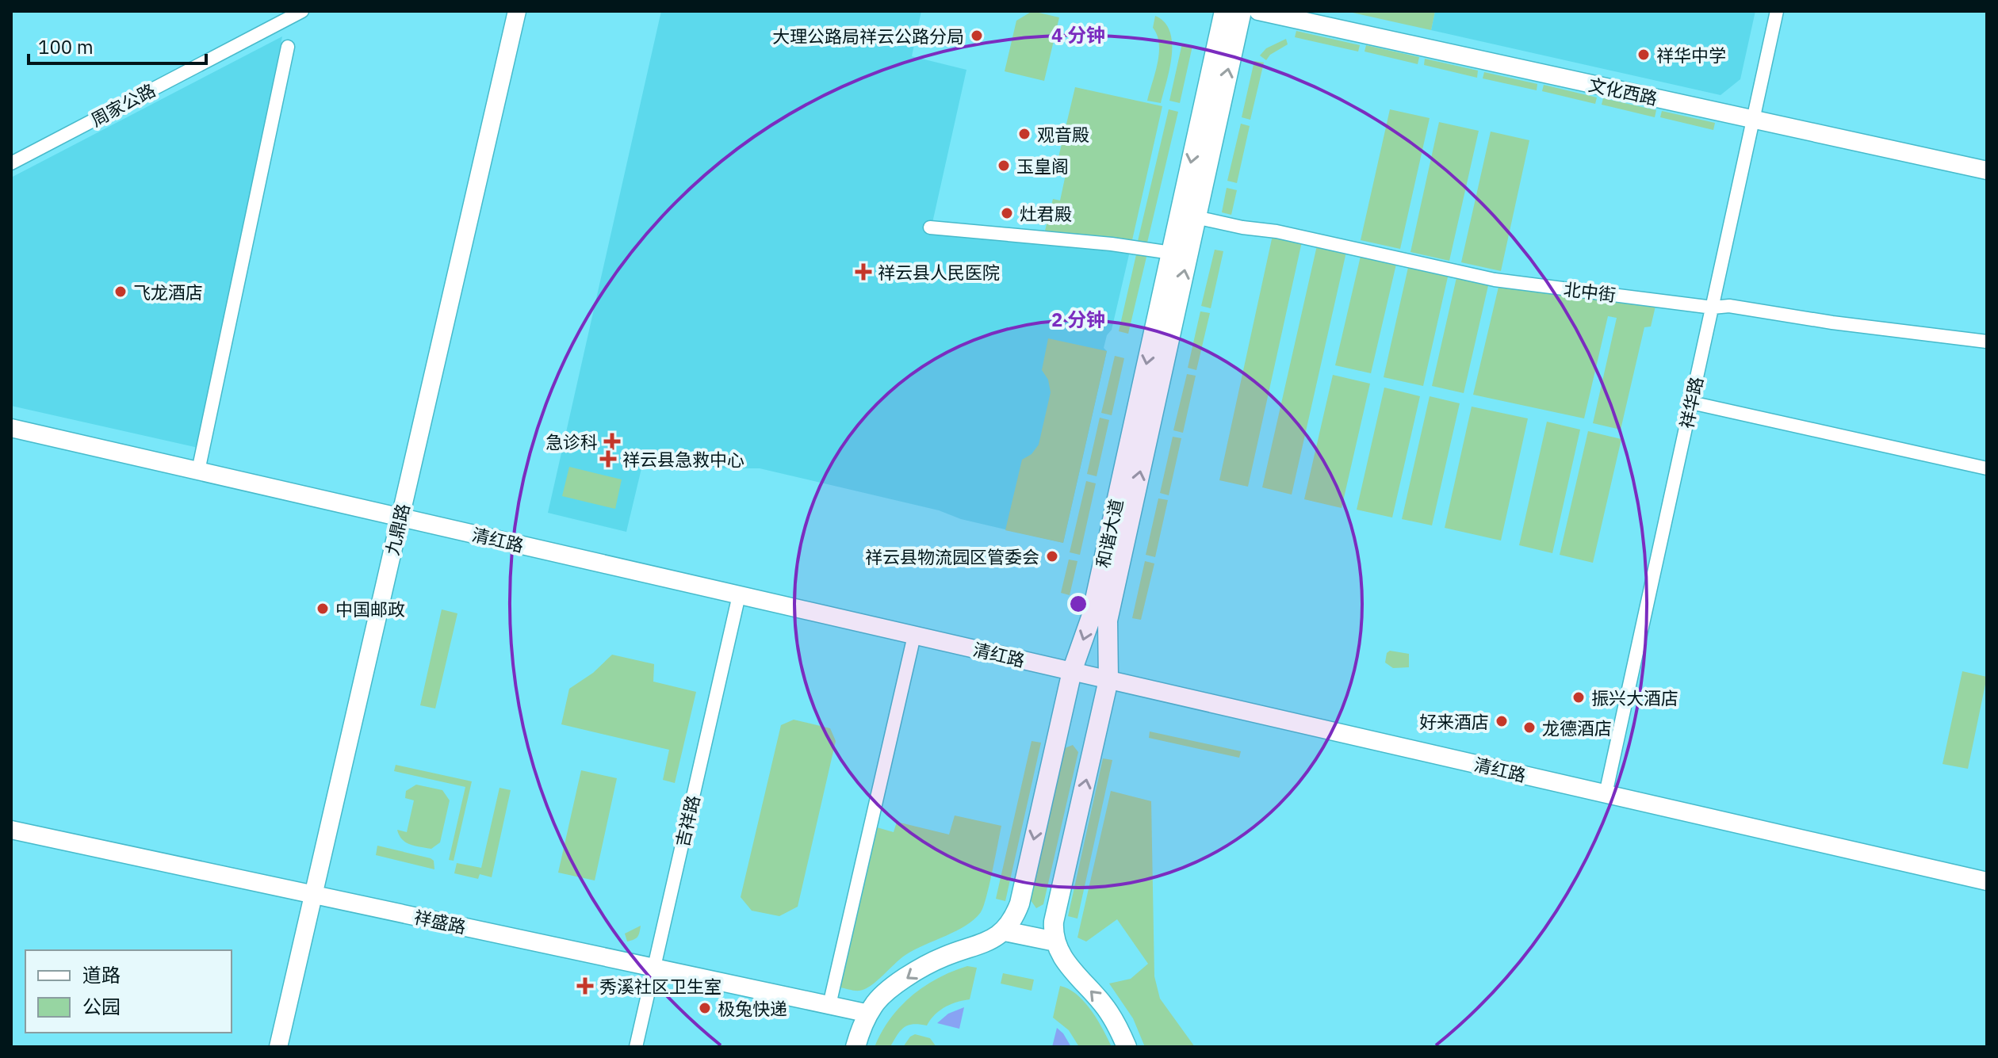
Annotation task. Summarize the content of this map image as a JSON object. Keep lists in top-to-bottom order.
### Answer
{
  "streets": {
    "main road": ["和谐大道"],
    "street": [
      "文化西路",
      "周家公路",
      "北中街",
      "祥华路",
      "九鼎路",
      "清红路",
      "吉祥路",
      "祥盛路"
    ]
  },
  "crossings": [
    ["文化西路", "祥华路"],
    ["北中街", "祥华路"],
    ["北中街", "和谐大道"],
    ["祥华路", "清红路"],
    ["九鼎路", "清红路"],
    ["九鼎路", "祥盛路"],
    ["和谐大道", "清红路"],
    ["清红路", "吉祥路"],
    ["吉祥路", "祥盛路"]
  ],
  "places": {
    "other": [
      "大理公路局祥云公路分局",
      "祥华中学",
      "观音殿",
      "玉皇阁",
      "灶君殿",
      "飞龙酒店",
      "祥云县物流园区管委会",
      "中国邮政",
      "振兴大酒店",
      "好来酒店",
      "龙德酒店",
      "极兔快递"
    ],
    "health": [
      "祥云县人民医院",
      "急诊科",
      "祥云县急救中心",
      "秀溪社区卫生室"
    ]
  },
  "legend": ["道路", "公园"],
  "scale_bar": "100 m",
  "rings": ["4 分钟", "2 分钟"]
}
